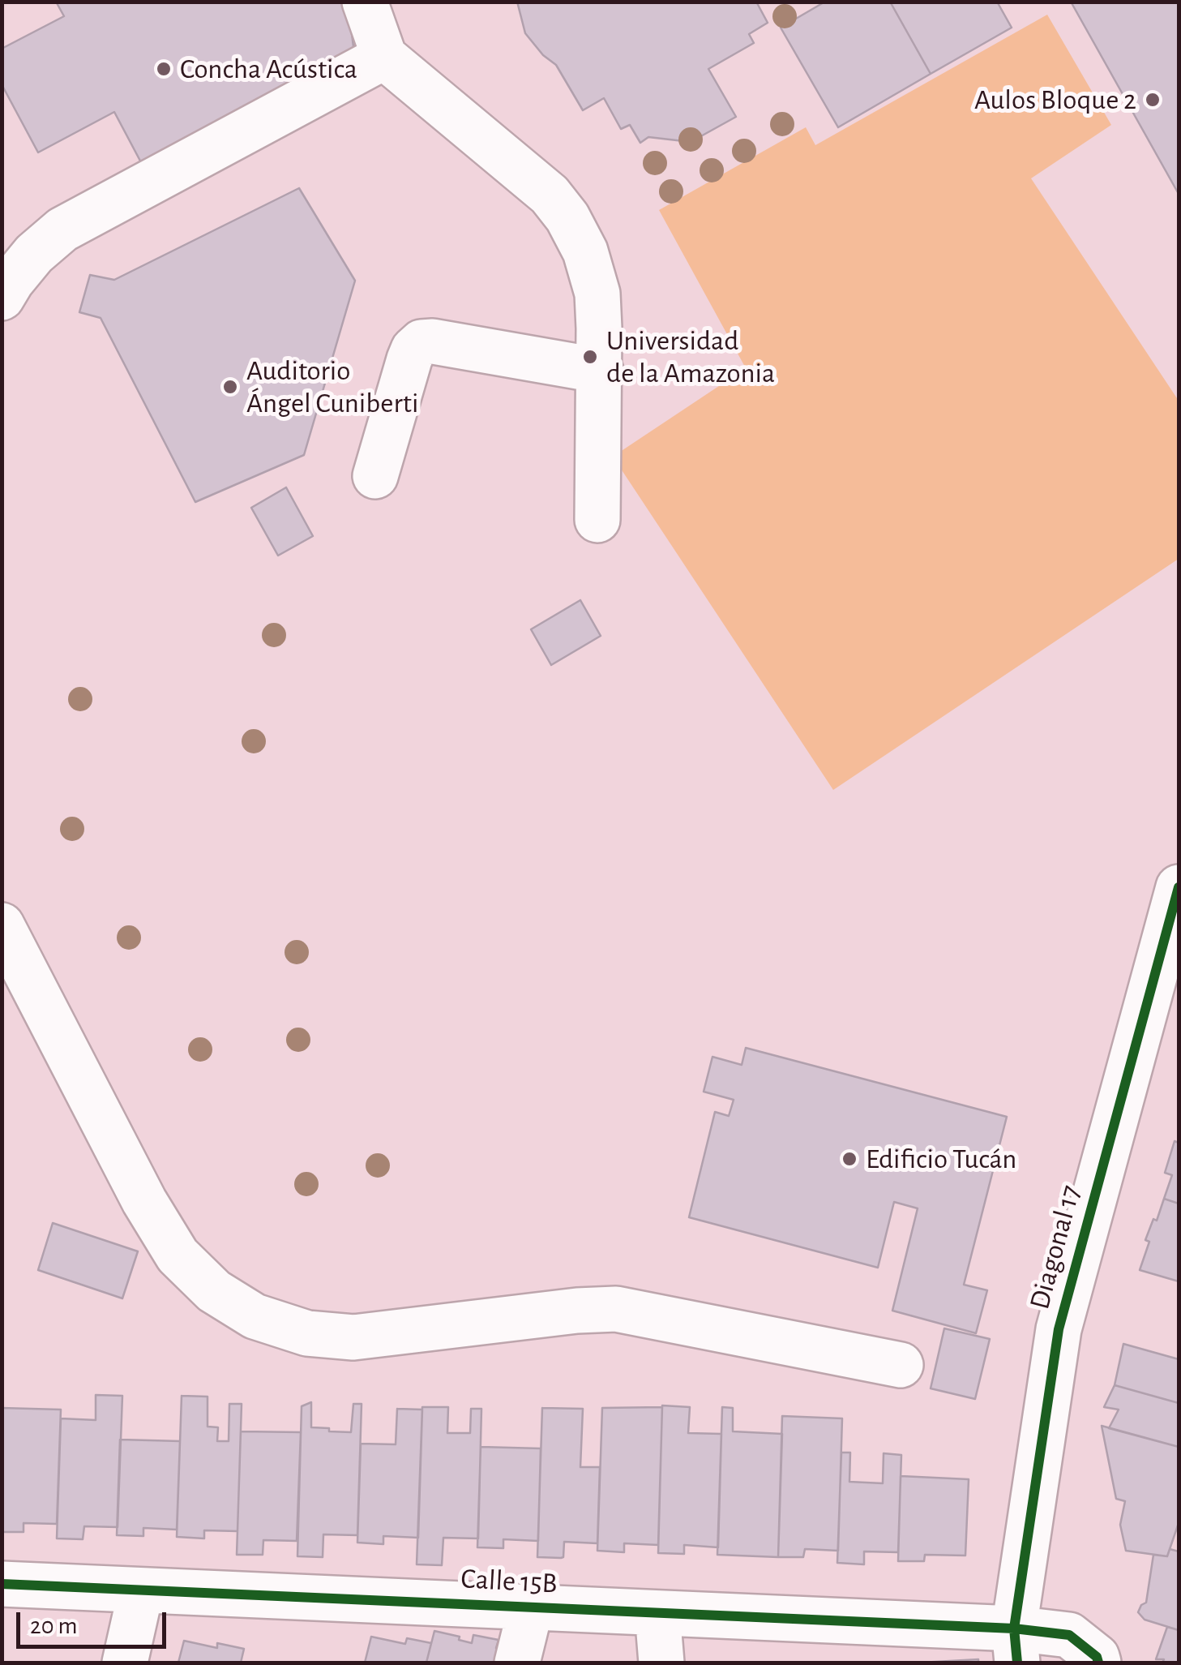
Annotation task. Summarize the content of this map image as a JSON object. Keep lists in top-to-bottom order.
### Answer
{
  "streets": {
    "street": ["Diagonal 17", "Calle 15B"]
  },
  "crossings": [
    ["Diagonal 17", "Calle 15B"]
  ],
  "places": [
    "Concha Acústica",
    "Aulos Bloque 2",
    "Universidad de la Amazonia",
    "Auditorio Ángel Cuniberti",
    "Edificio Tucán"
  ],
  "scale_bar": "20 m"
}
